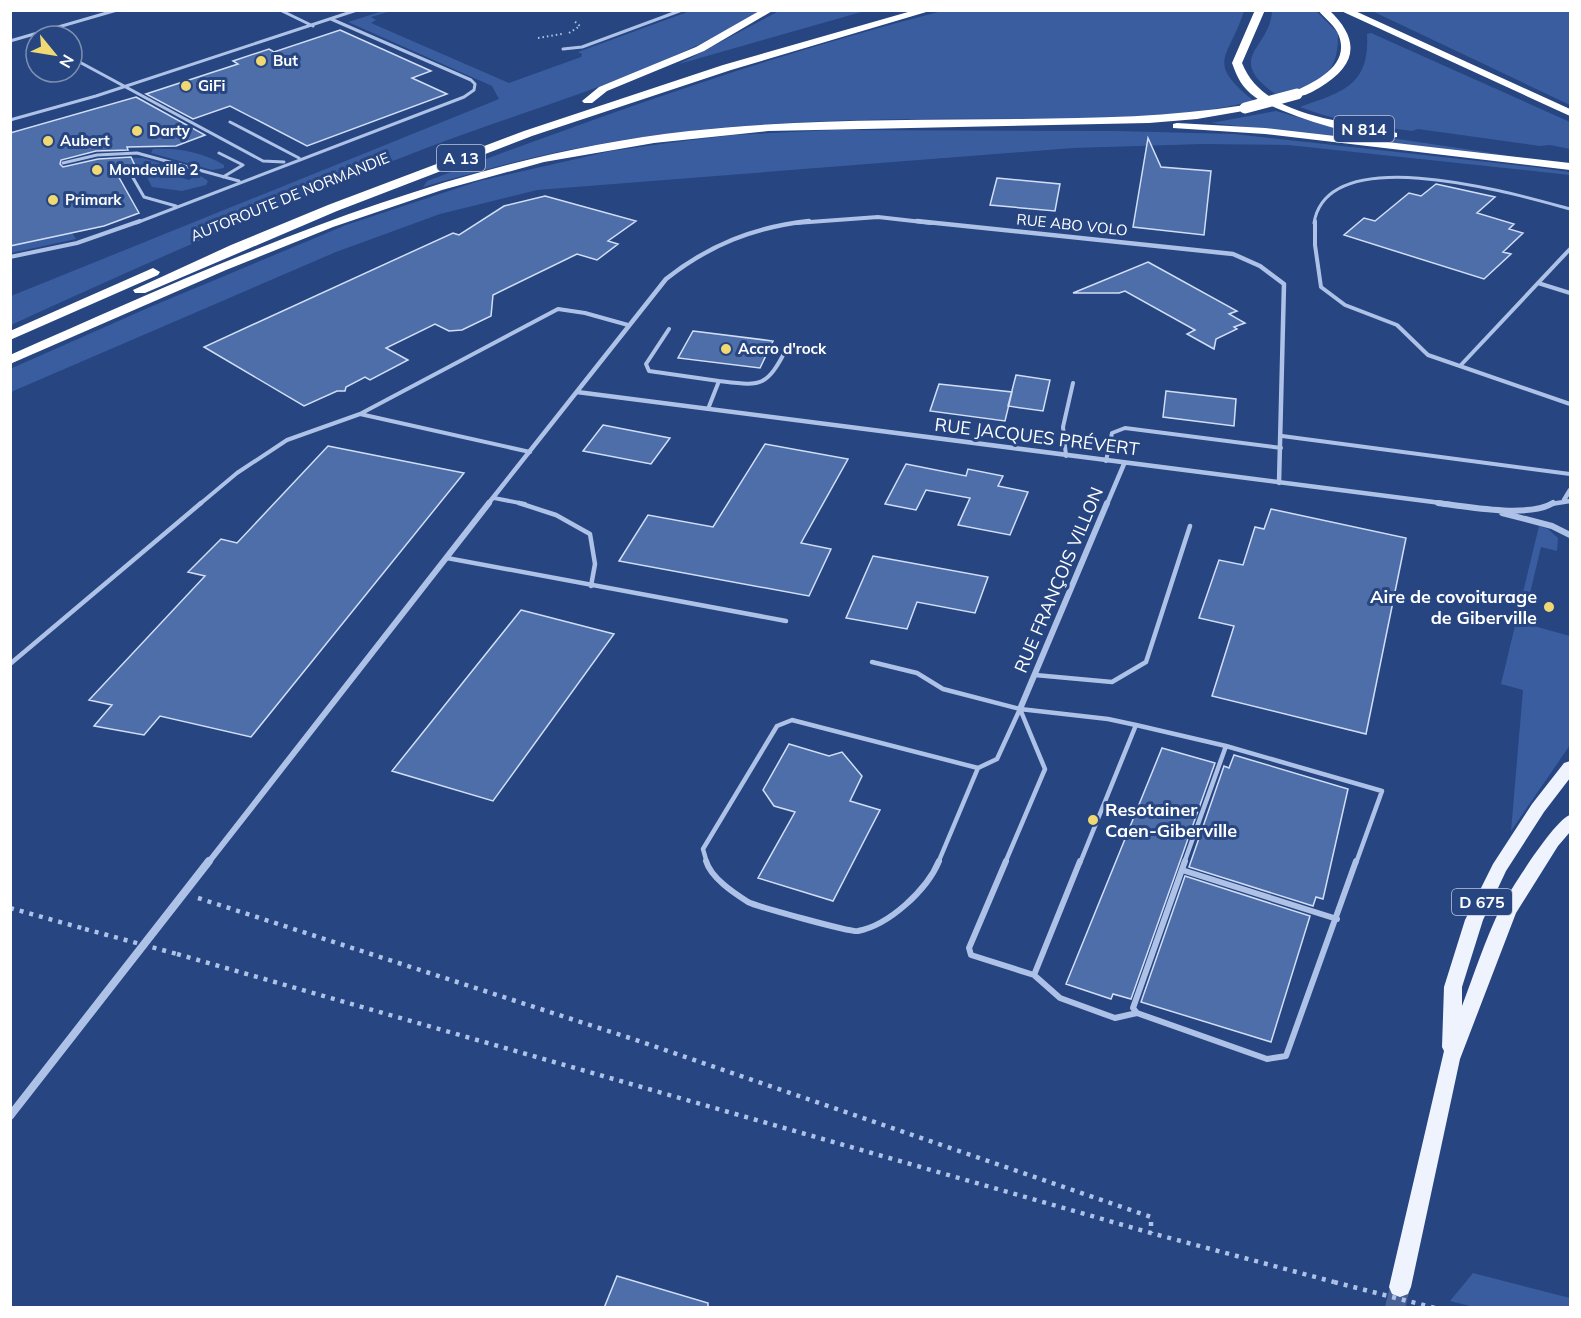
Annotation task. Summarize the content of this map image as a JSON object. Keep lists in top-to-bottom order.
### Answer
{
  "streets": {
    "highway": ["N 814", "A 13", "AUTOROUTE DE NORMANDIE"],
    "main road": ["D 675"],
    "street": ["RUE ABO VOLO", "RUE JACQUES PRÉVERT", "RUE FRANÇOIS VILLON"]
  },
  "crossings": [
    ["A 13", "AUTOROUTE DE NORMANDIE"],
    ["RUE ABO VOLO", "RUE JACQUES PRÉVERT"],
    ["RUE JACQUES PRÉVERT", "RUE FRANÇOIS VILLON"]
  ],
  "places": [
    "But",
    "GiFi",
    "Darty",
    "Aubert",
    "Mondeville 2",
    "Primark",
    "Accro d'rock",
    "Aire de covoiturage de Giberville",
    "Resotainer Caen-Giberville"
  ],
  "north": "bottom right"
}
